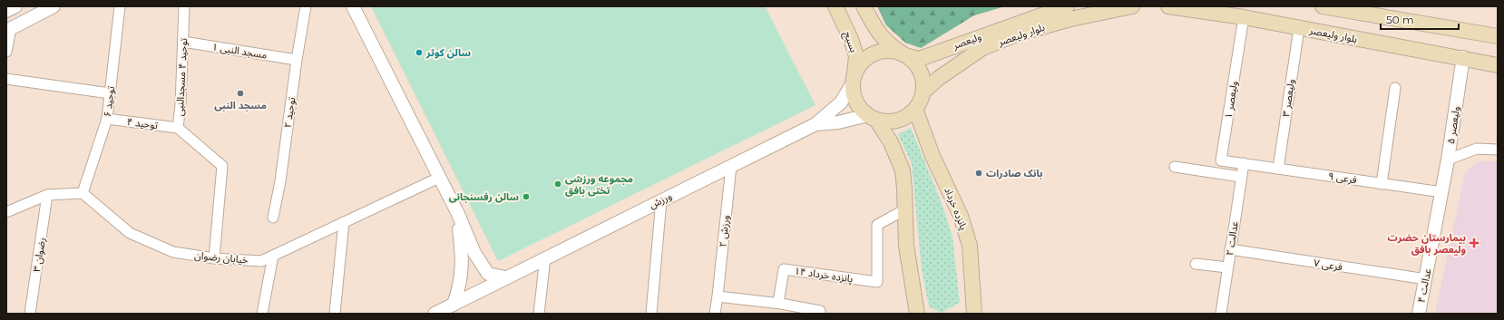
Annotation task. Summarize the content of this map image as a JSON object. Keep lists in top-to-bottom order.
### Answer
{
  "streets": {
    "main road": [
      "بلوار ولیعصر",
      "ولیعصر",
      "بسیج",
      "پانزده خرداد"
    ],
    "street": [
      "مسجد النبی ۱",
      "توحید ۴ مسجدالنبی",
      "ولیعصر ۳",
      "ولیعصر ۱",
      "توحید ۶",
      "توحید ۲",
      "توحید ۴",
      "ولیعصر ۵",
      "فرعی ۹",
      "ورزش",
      "ورزش ۲",
      "عدالت ۲",
      "رضوان ۳",
      "خیابان رضوان",
      "فرعی ۷",
      "پانزده خرداد ۱۴",
      "عدالت ۴"
    ]
  },
  "crossings": [
    ["بلوار ولیعصر", "ولیعصر"],
    ["بلوار ولیعصر", "بسیج"],
    ["بلوار ولیعصر", "ولیعصر ۳"],
    ["بلوار ولیعصر", "ولیعصر ۱"],
    ["بلوار ولیعصر", "ولیعصر ۵"],
    ["بلوار ولیعصر", "ورزش"],
    ["بلوار ولیعصر", "پانزده خرداد"],
    ["ولیعصر", "بسیج"],
    ["ولیعصر", "ورزش"],
    ["ولیعصر", "پانزده خرداد"],
    ["بسیج", "ورزش"],
    ["بسیج", "پانزده خرداد"],
    ["مسجد النبی ۱", "توحید ۴ مسجدالنبی"],
    ["مسجد النبی ۱", "توحید ۲"],
    ["توحید ۴ مسجدالنبی", "توحید ۴"],
    ["توحید ۴ مسجدالنبی", "خیابان رضوان"],
    ["ولیعصر ۳", "فرعی ۹"],
    ["ولیعصر ۱", "فرعی ۹"],
    ["ولیعصر ۱", "عدالت ۲"],
    ["توحید ۶", "توحید ۴"],
    ["توحید ۶", "خیابان رضوان"],
    ["ولیعصر ۵", "فرعی ۹"],
    ["ولیعصر ۵", "عدالت ۴"],
    ["فرعی ۹", "عدالت ۲"],
    ["فرعی ۹", "عدالت ۴"],
    ["ورزش", "پانزده خرداد"],
    ["ورزش", "ورزش ۲"],
    ["عدالت ۲", "فرعی ۷"],
    ["فرعی ۷", "عدالت ۴"]
  ],
  "places": {
    "other": [
      "سالن کوثر",
      "مسجد النبی",
      "بانک صادرات",
      "مجموعه ورزشی تختی بافق",
      "سالن رفسنجانی"
    ],
    "health": ["بیمارستان حضرت ولیعصر بافق"]
  },
  "scale_bar": "50 m"
}
